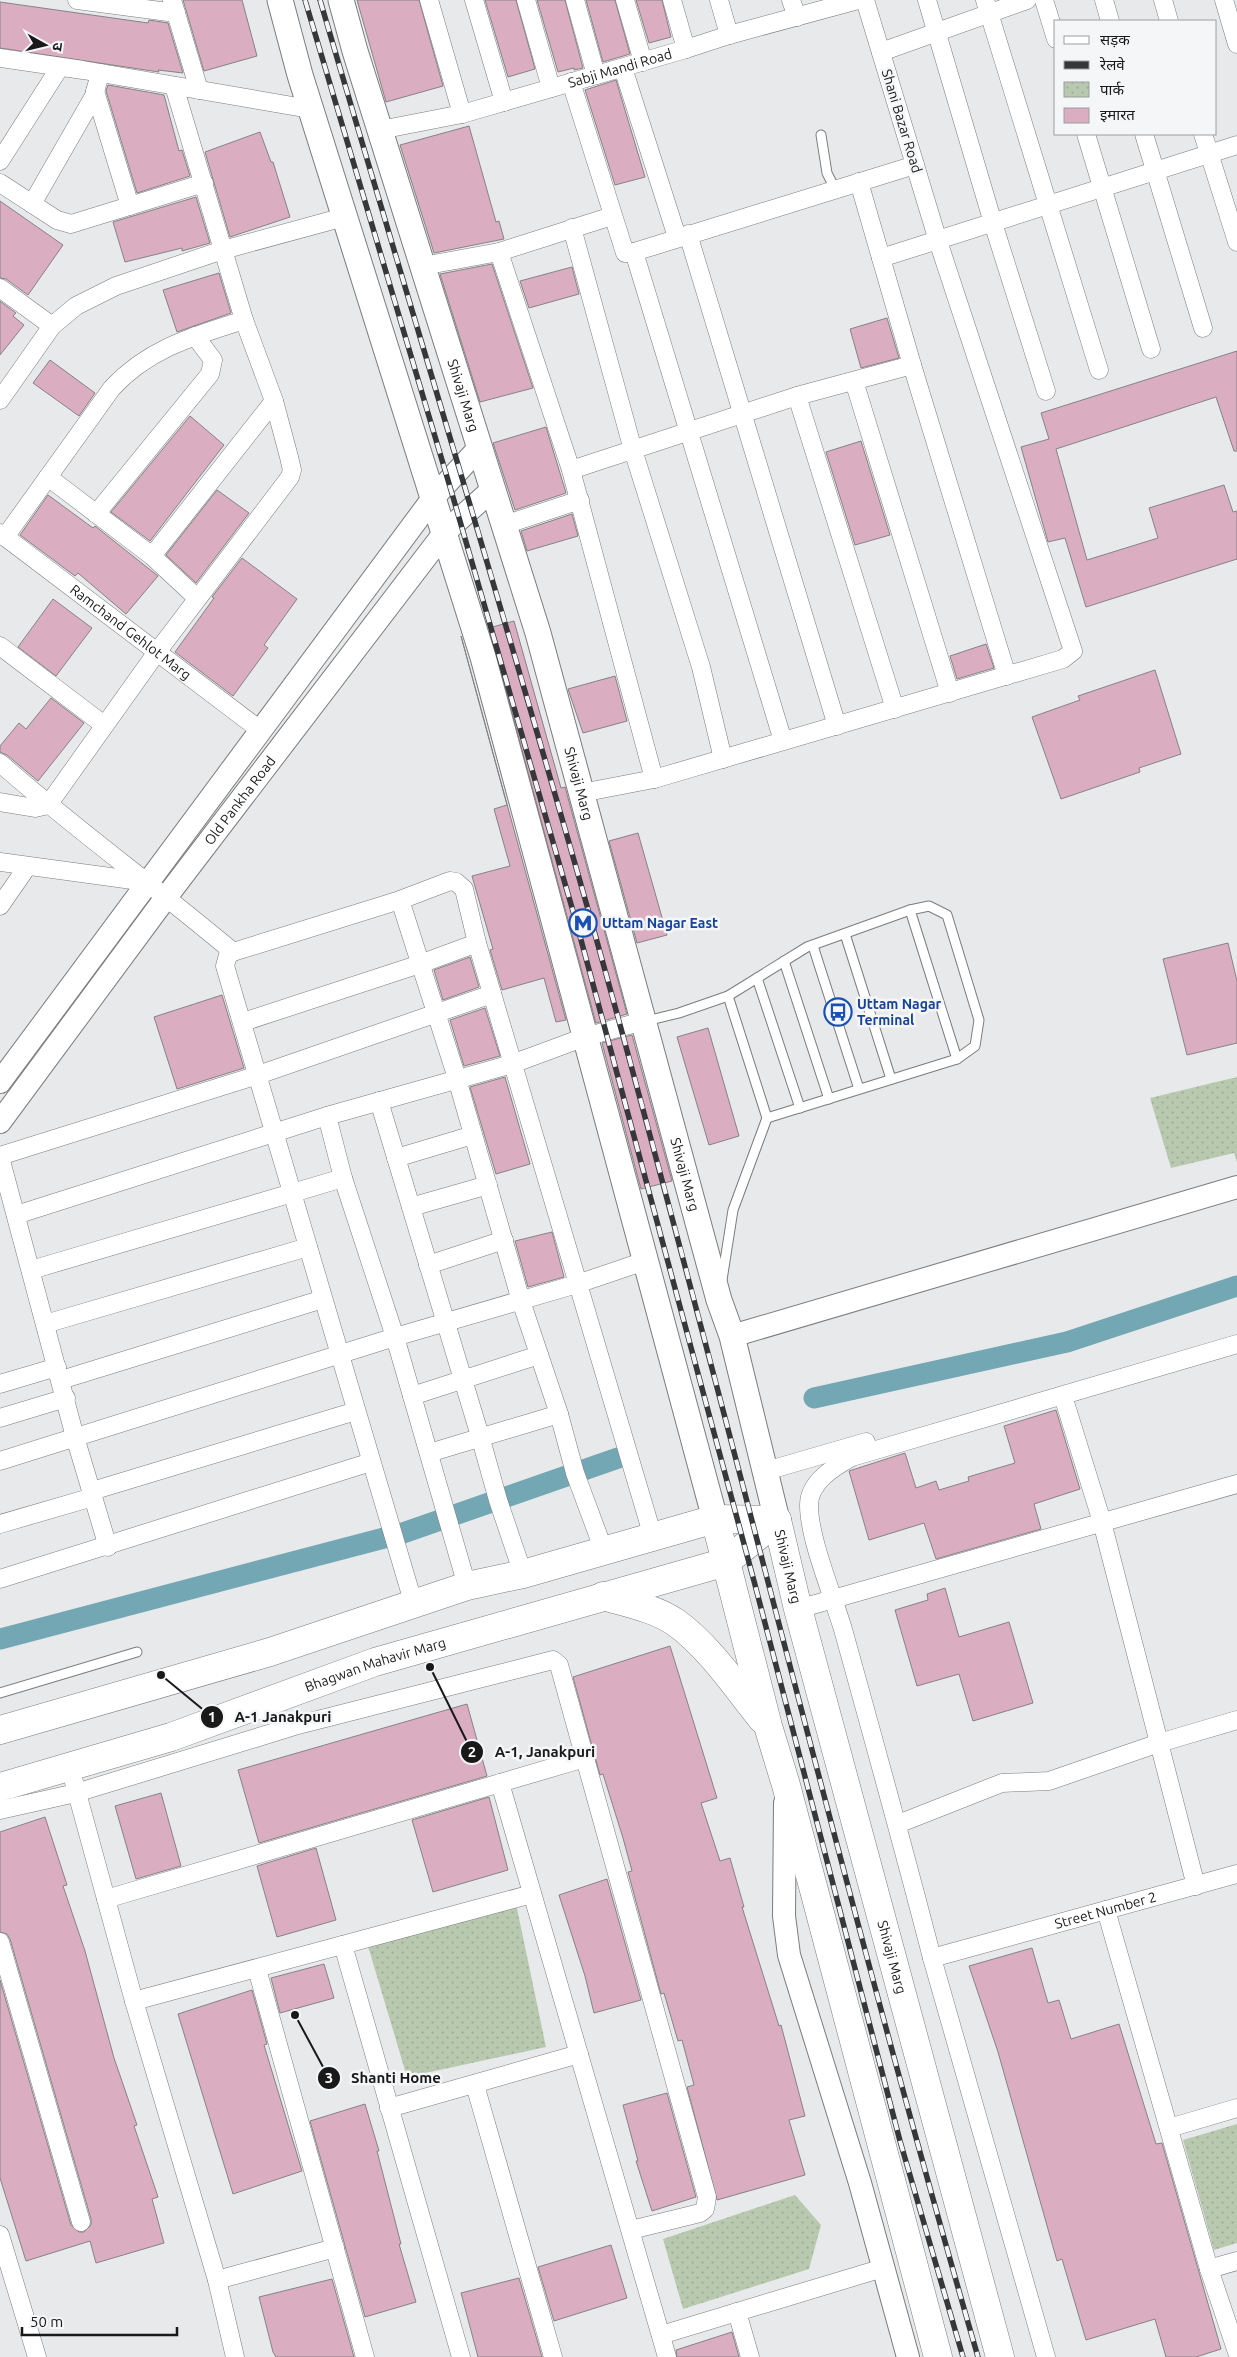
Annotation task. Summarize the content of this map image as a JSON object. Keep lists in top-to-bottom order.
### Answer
{
  "streets": {
    "main road": ["Shivaji Marg", "Bhagwan Mahavir Marg"],
    "street": [
      "Sabji Mandi Road",
      "Shani Bazar Road",
      "Ramchand Gehlot Marg",
      "Old Pankha Road",
      "Street Number 2"
    ]
  },
  "crossings": [
    ["Sabji Mandi Road", "Shivaji Marg"],
    ["Shivaji Marg", "Old Pankha Road"],
    ["Ramchand Gehlot Marg", "Old Pankha Road"]
  ],
  "places": {
    "metro station": ["Uttam Nagar East"],
    "bus stop": ["Uttam Nagar Terminal"],
    "other": ["A-1, Janakpuri", "A-1 Janakpuri", "Shanti Home"]
  },
  "legend": [
    "सड़क",
    "रेलवे",
    "पार्क",
    "इमारत"
  ],
  "scale_bar": "50 m",
  "north": "right"
}
